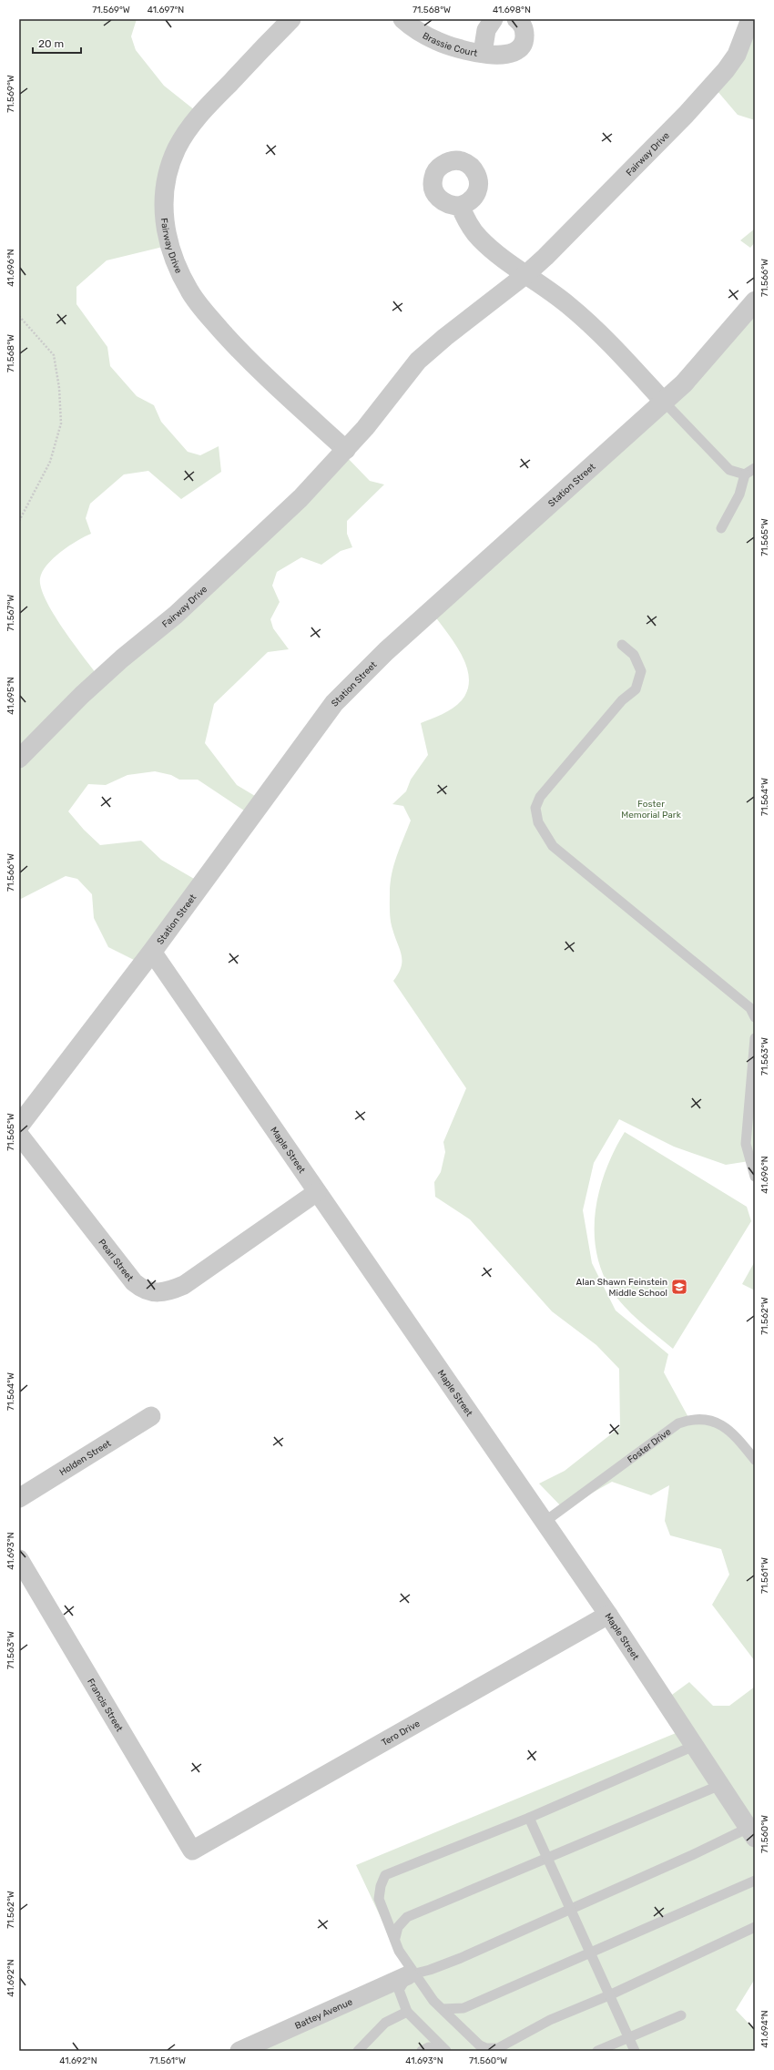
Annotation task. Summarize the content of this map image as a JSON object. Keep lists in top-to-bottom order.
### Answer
{
  "streets": {
    "street": [
      "Brassie Court",
      "Fairway Drive",
      "Station Street",
      "Maple Street",
      "Pearl Street",
      "Holden Street",
      "Francis Street",
      "Tero Drive",
      "Battey Avenue"
    ],
    "lane": ["Foster Drive"]
  },
  "crossings": [
    ["Station Street", "Maple Street"],
    ["Maple Street", "Pearl Street"],
    ["Maple Street", "Foster Drive"],
    ["Maple Street", "Tero Drive"],
    ["Francis Street", "Tero Drive"]
  ],
  "parks": ["Foster Memorial Park"],
  "places": {
    "school or university": ["Alan Shawn Feinstein Middle School"]
  },
  "scale_bar": "20 m",
  "coordinates": [
    "71.569°W",
    "41.697°N",
    "71.568°W",
    "41.698°N",
    "41.696°N",
    "71.566°W",
    "71.565°W",
    "71.567°W",
    "41.695°N",
    "71.564°W",
    "71.563°W",
    "71.562°W",
    "41.693°N",
    "71.561°W",
    "71.560°W",
    "41.692°N",
    "41.694°N"
  ]
}
